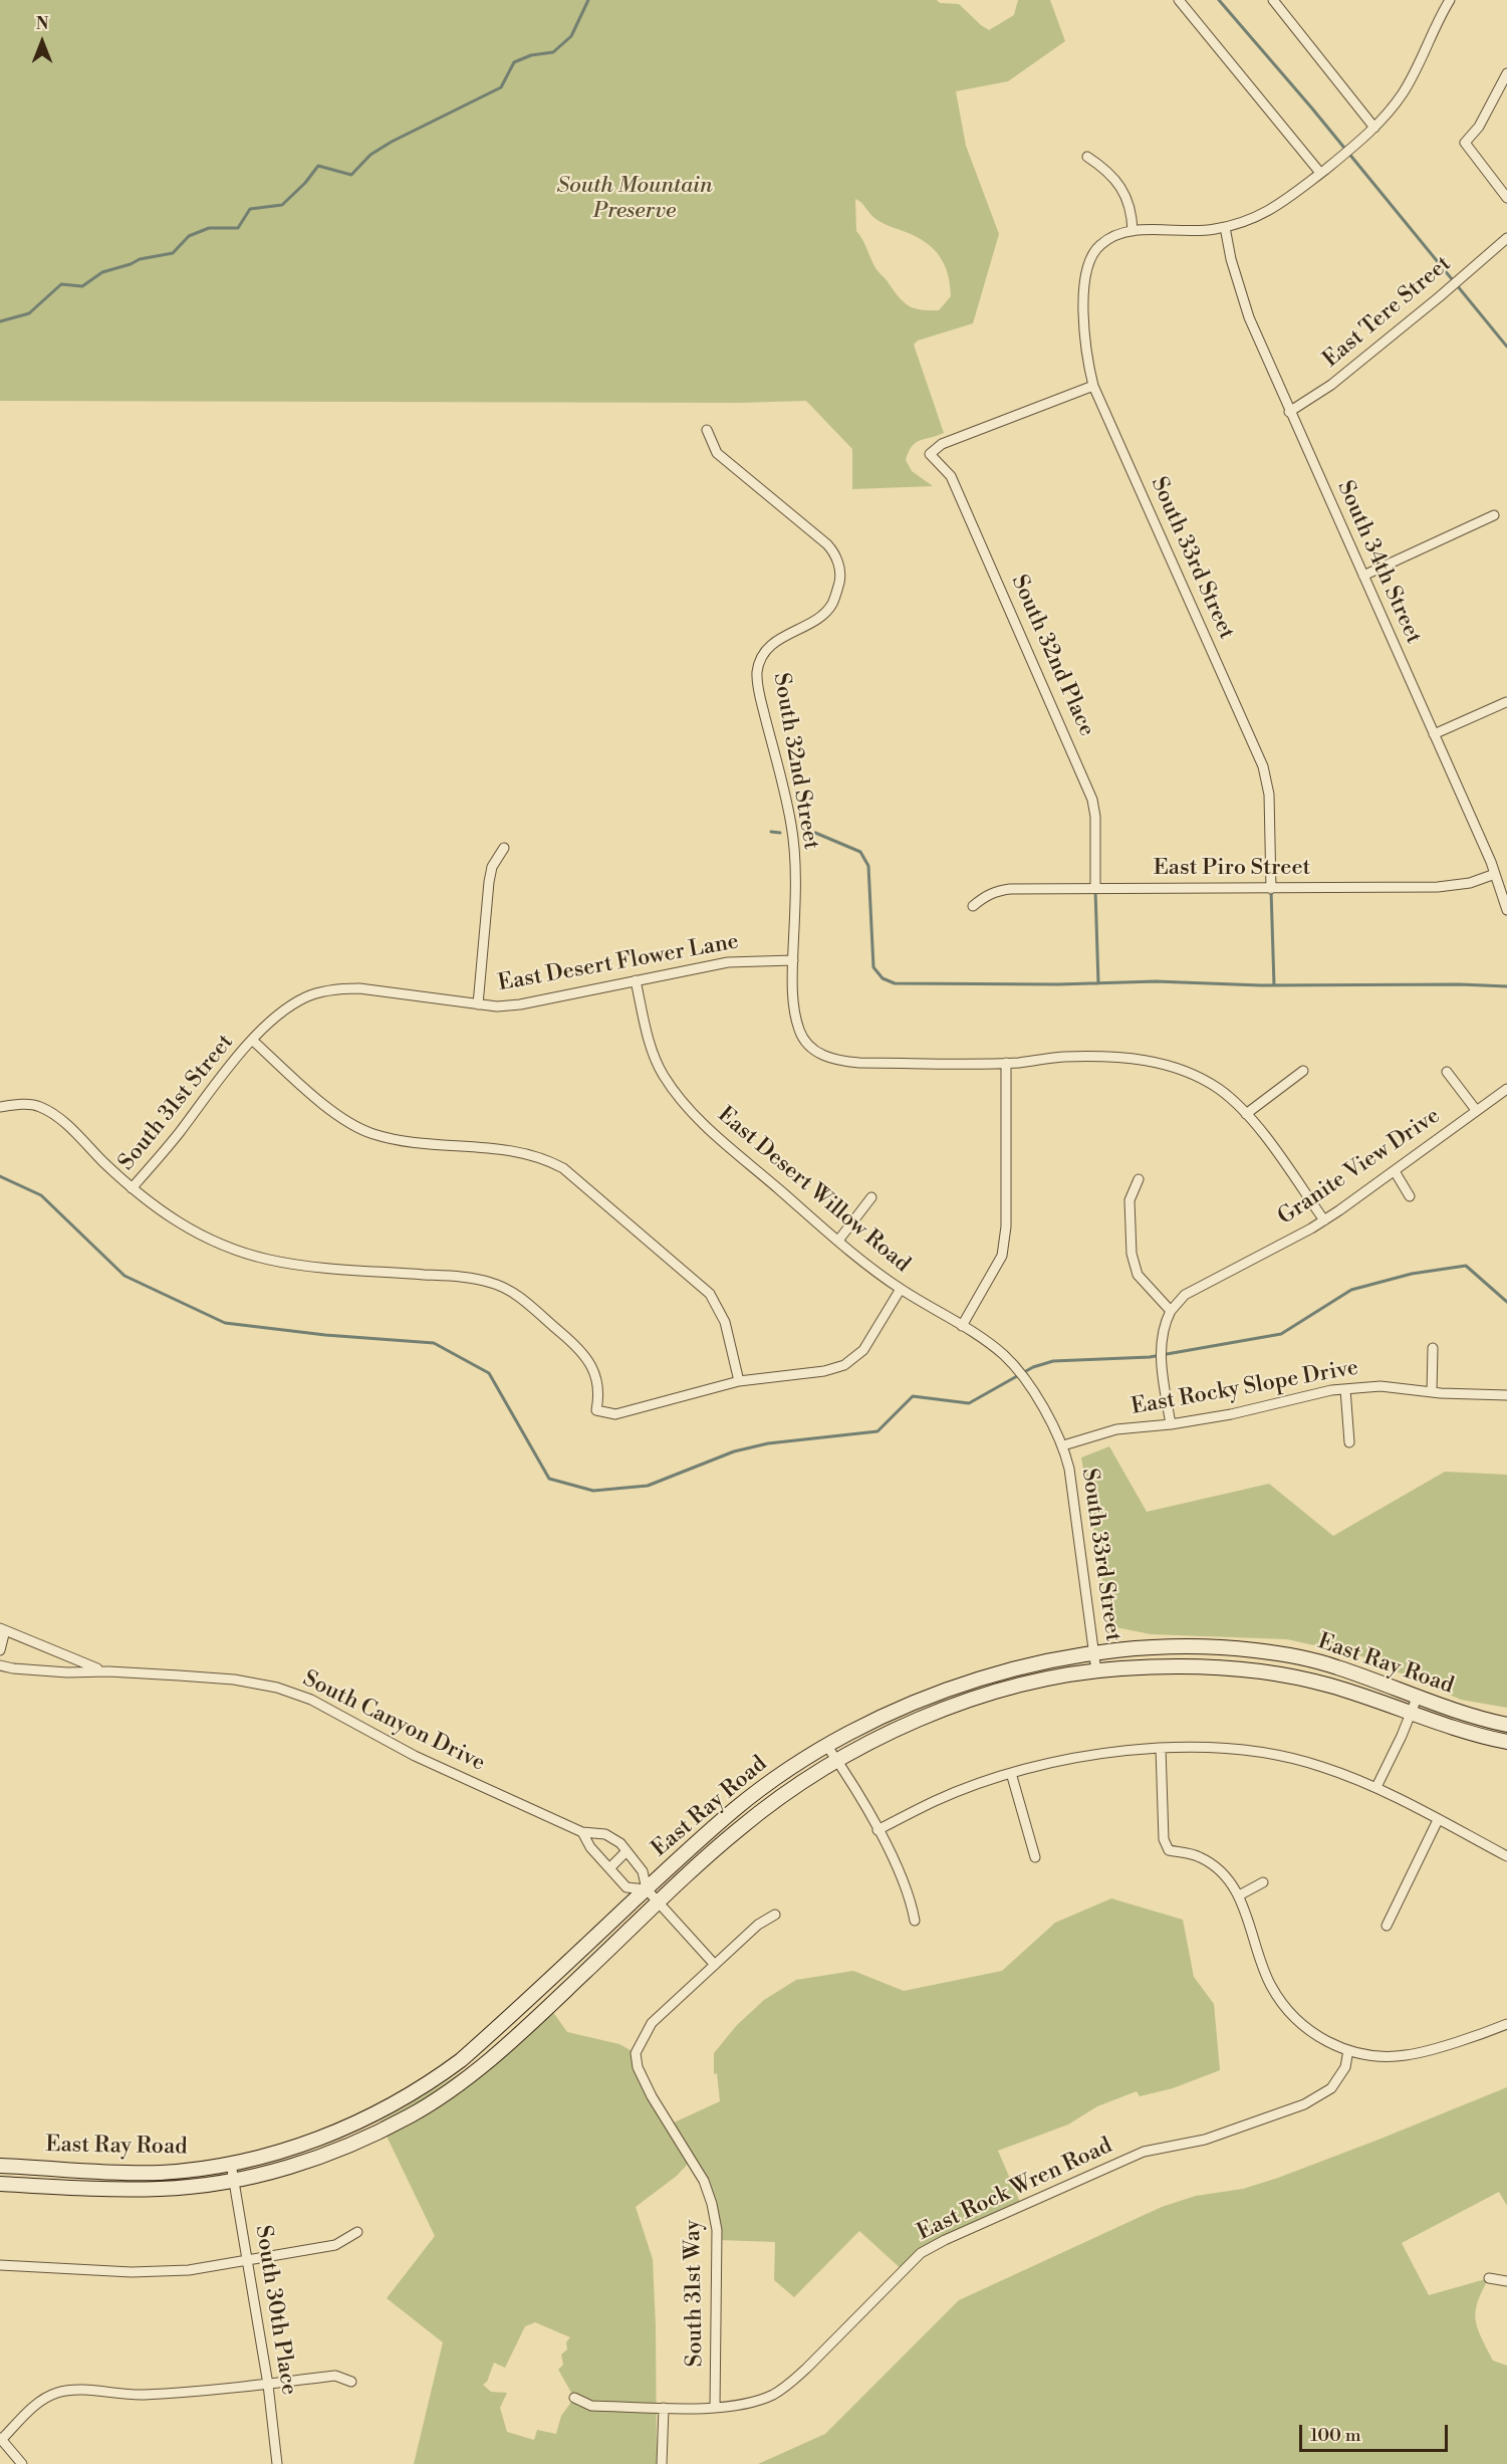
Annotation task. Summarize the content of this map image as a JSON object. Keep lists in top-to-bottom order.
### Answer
{
  "streets": {
    "main road": ["East Ray Road"],
    "street": [
      "East Tere Street",
      "South 33rd Street",
      "South 34th Street",
      "South 32nd Place",
      "South 32nd Street",
      "East Piro Street",
      "East Desert Flower Lane",
      "South 31st Street",
      "Granite View Drive",
      "East Desert Willow Road",
      "East Rocky Slope Drive",
      "South Canyon Drive",
      "East Rock Wren Road",
      "South 31st Way",
      "South 30th Place"
    ]
  },
  "crossings": [
    ["East Tere Street", "South 34th Street"],
    ["South 33rd Street", "South 32nd Place"],
    ["South 33rd Street", "East Piro Street"],
    ["South 33rd Street", "East Desert Willow Road"],
    ["South 33rd Street", "East Rocky Slope Drive"],
    ["South 33rd Street", "East Ray Road"],
    ["South 34th Street", "East Piro Street"],
    ["South 32nd Place", "East Piro Street"],
    ["South 32nd Street", "East Desert Flower Lane"],
    ["East Desert Flower Lane", "South 31st Street"],
    ["East Desert Flower Lane", "East Desert Willow Road"],
    ["East Desert Willow Road", "East Rocky Slope Drive"],
    ["East Ray Road", "South Canyon Drive"],
    ["East Ray Road", "South 30th Place"],
    ["East Rock Wren Road", "South 31st Way"]
  ],
  "parks": ["South Mountain Preserve"],
  "scale_bar": "100 m",
  "north": "top"
}
